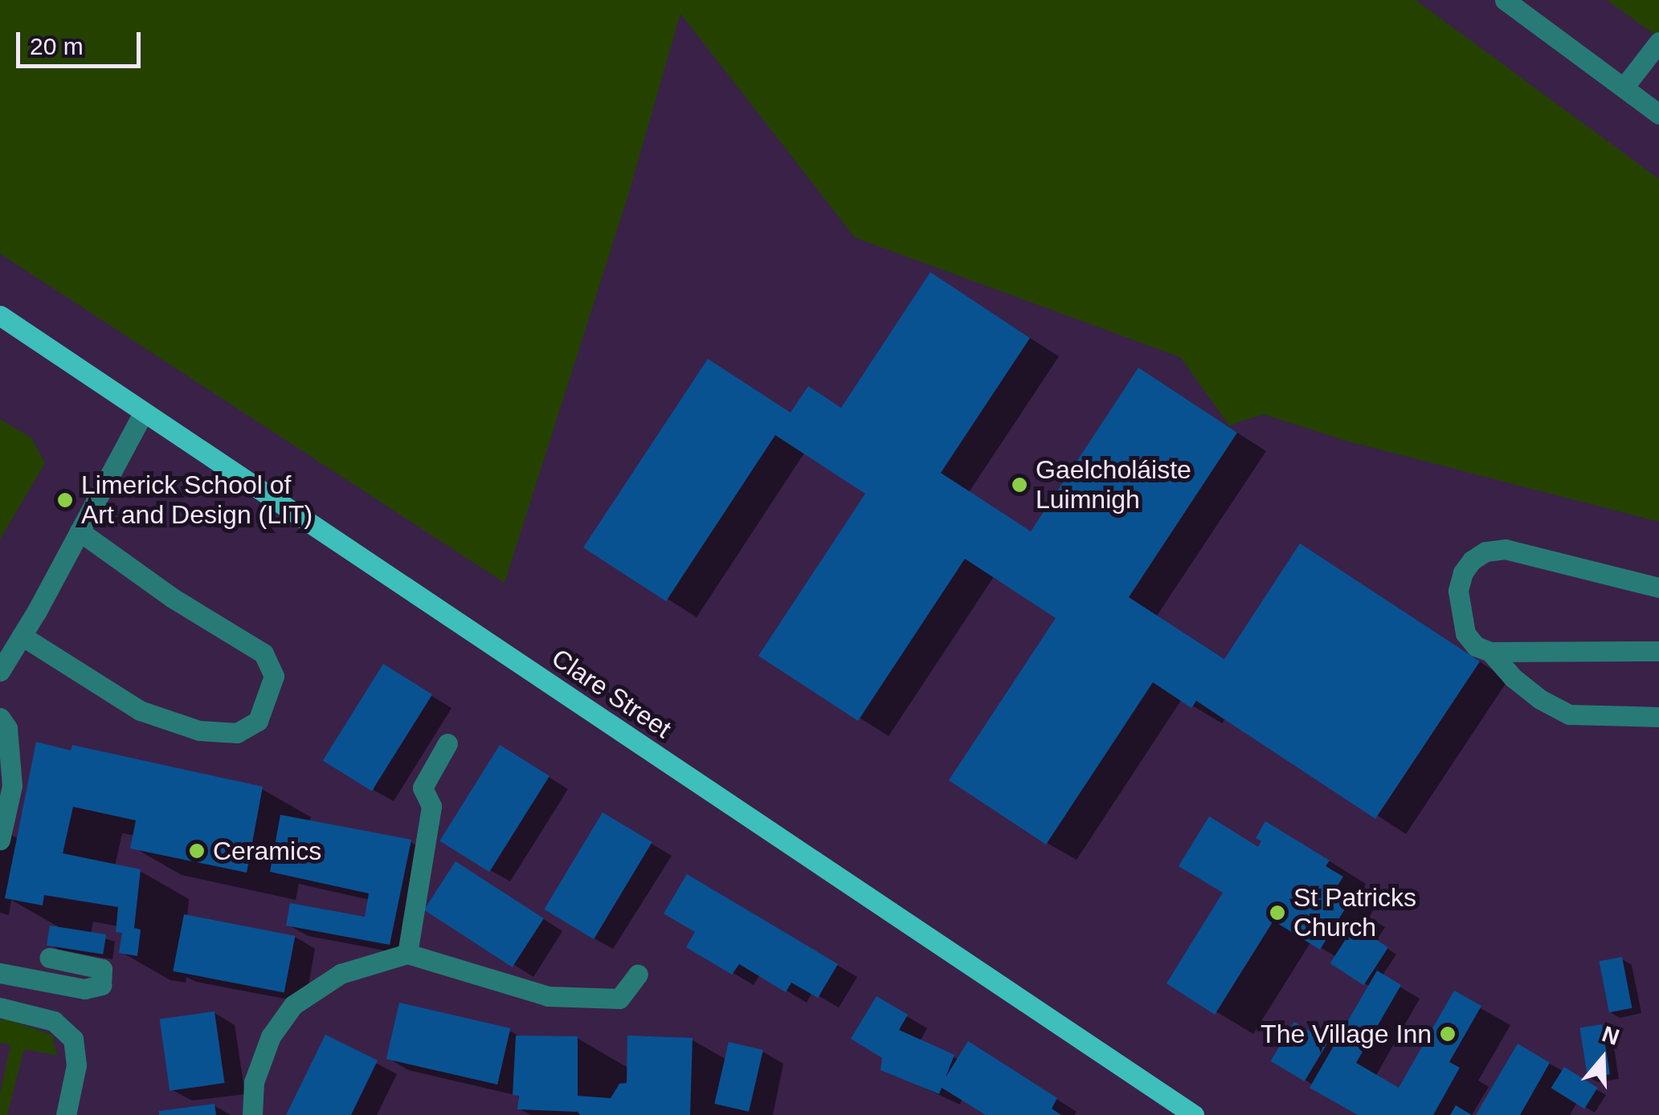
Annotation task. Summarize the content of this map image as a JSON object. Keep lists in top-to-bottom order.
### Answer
{
  "streets": {
    "main road": ["Clare Street"]
  },
  "places": [
    "Gaelcholáiste Luimnigh",
    "Limerick School of Art and Design (LIT)",
    "Ceramics",
    "St Patricks Church",
    "The Village Inn"
  ],
  "scale_bar": "20 m",
  "north": "top"
}
